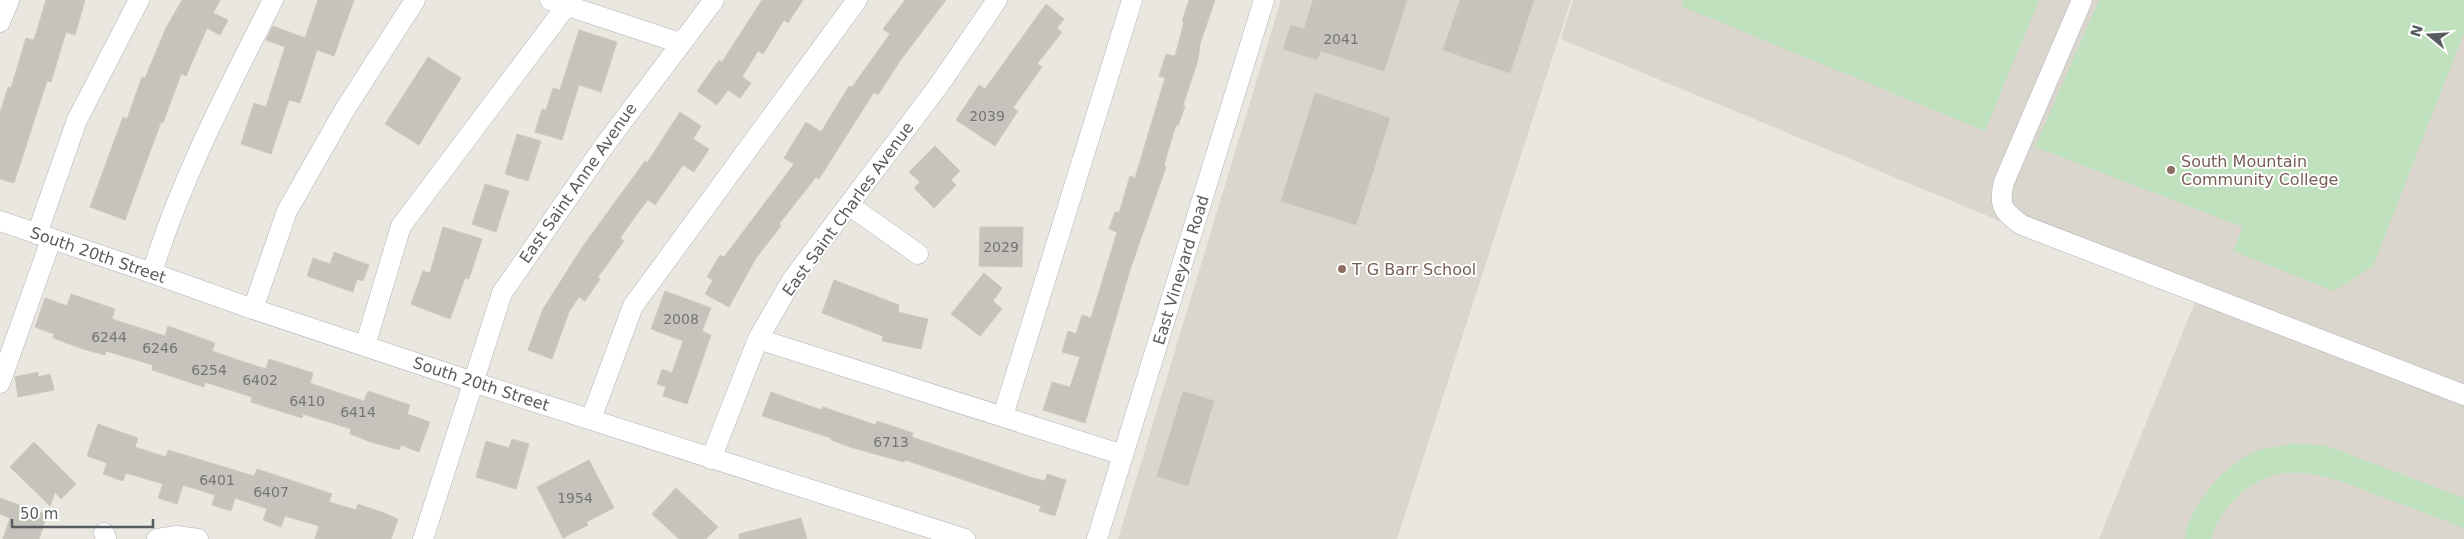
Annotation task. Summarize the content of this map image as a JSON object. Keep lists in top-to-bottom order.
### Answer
{
  "streets": {
    "street": [
      "East Saint Anne Avenue",
      "East Saint Charles Avenue",
      "South 20th Street",
      "East Vineyard Road"
    ]
  },
  "crossings": [
    ["East Saint Anne Avenue", "South 20th Street"],
    ["East Saint Charles Avenue", "South 20th Street"]
  ],
  "places": ["South Mountain Community College", "T G Barr School"],
  "house_numbers": [
    "2041",
    "2039",
    "2029",
    "2008",
    "6244",
    "6246",
    "6254",
    "6402",
    "6410",
    "6414",
    "6713",
    "6401",
    "6407",
    "1954"
  ],
  "scale_bar": "50 m",
  "north": "left"
}
